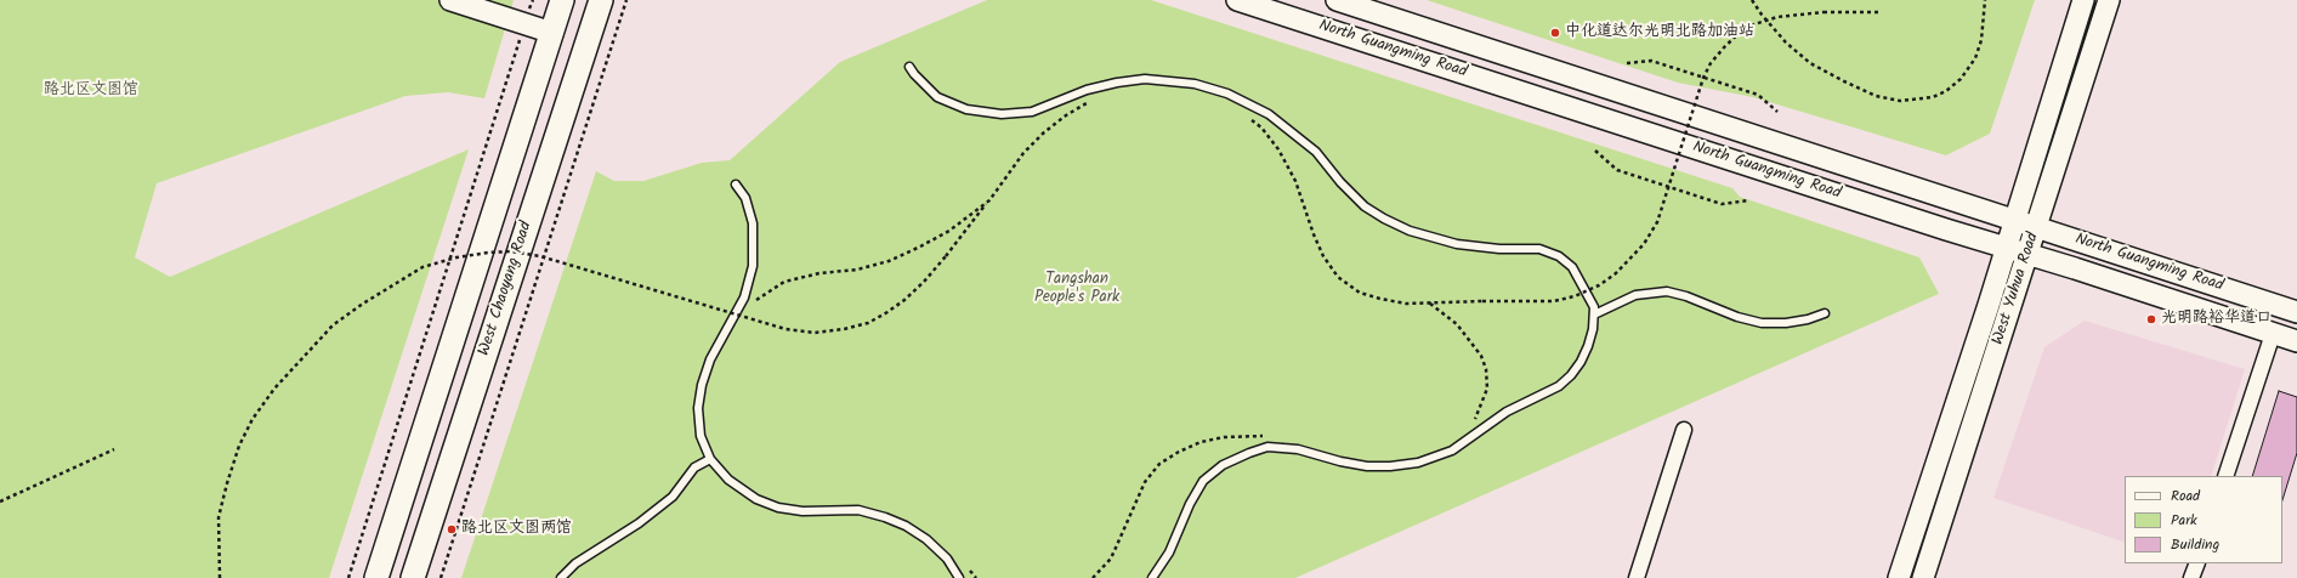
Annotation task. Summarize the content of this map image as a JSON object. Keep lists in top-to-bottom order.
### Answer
{
  "streets": {
    "main road": ["North Guangming Road", "West Chaoyang Road", "West Yuhua Road"]
  },
  "crossings": [
    ["North Guangming Road", "West Yuhua Road"]
  ],
  "parks": ["路北区文图馆", "Tangshan People's Park"],
  "places": ["中化道达尔光明北路加油站", "光明路裕华道口", "路北区文图两馆"],
  "legend": ["Road", "Park", "Building"]
}
